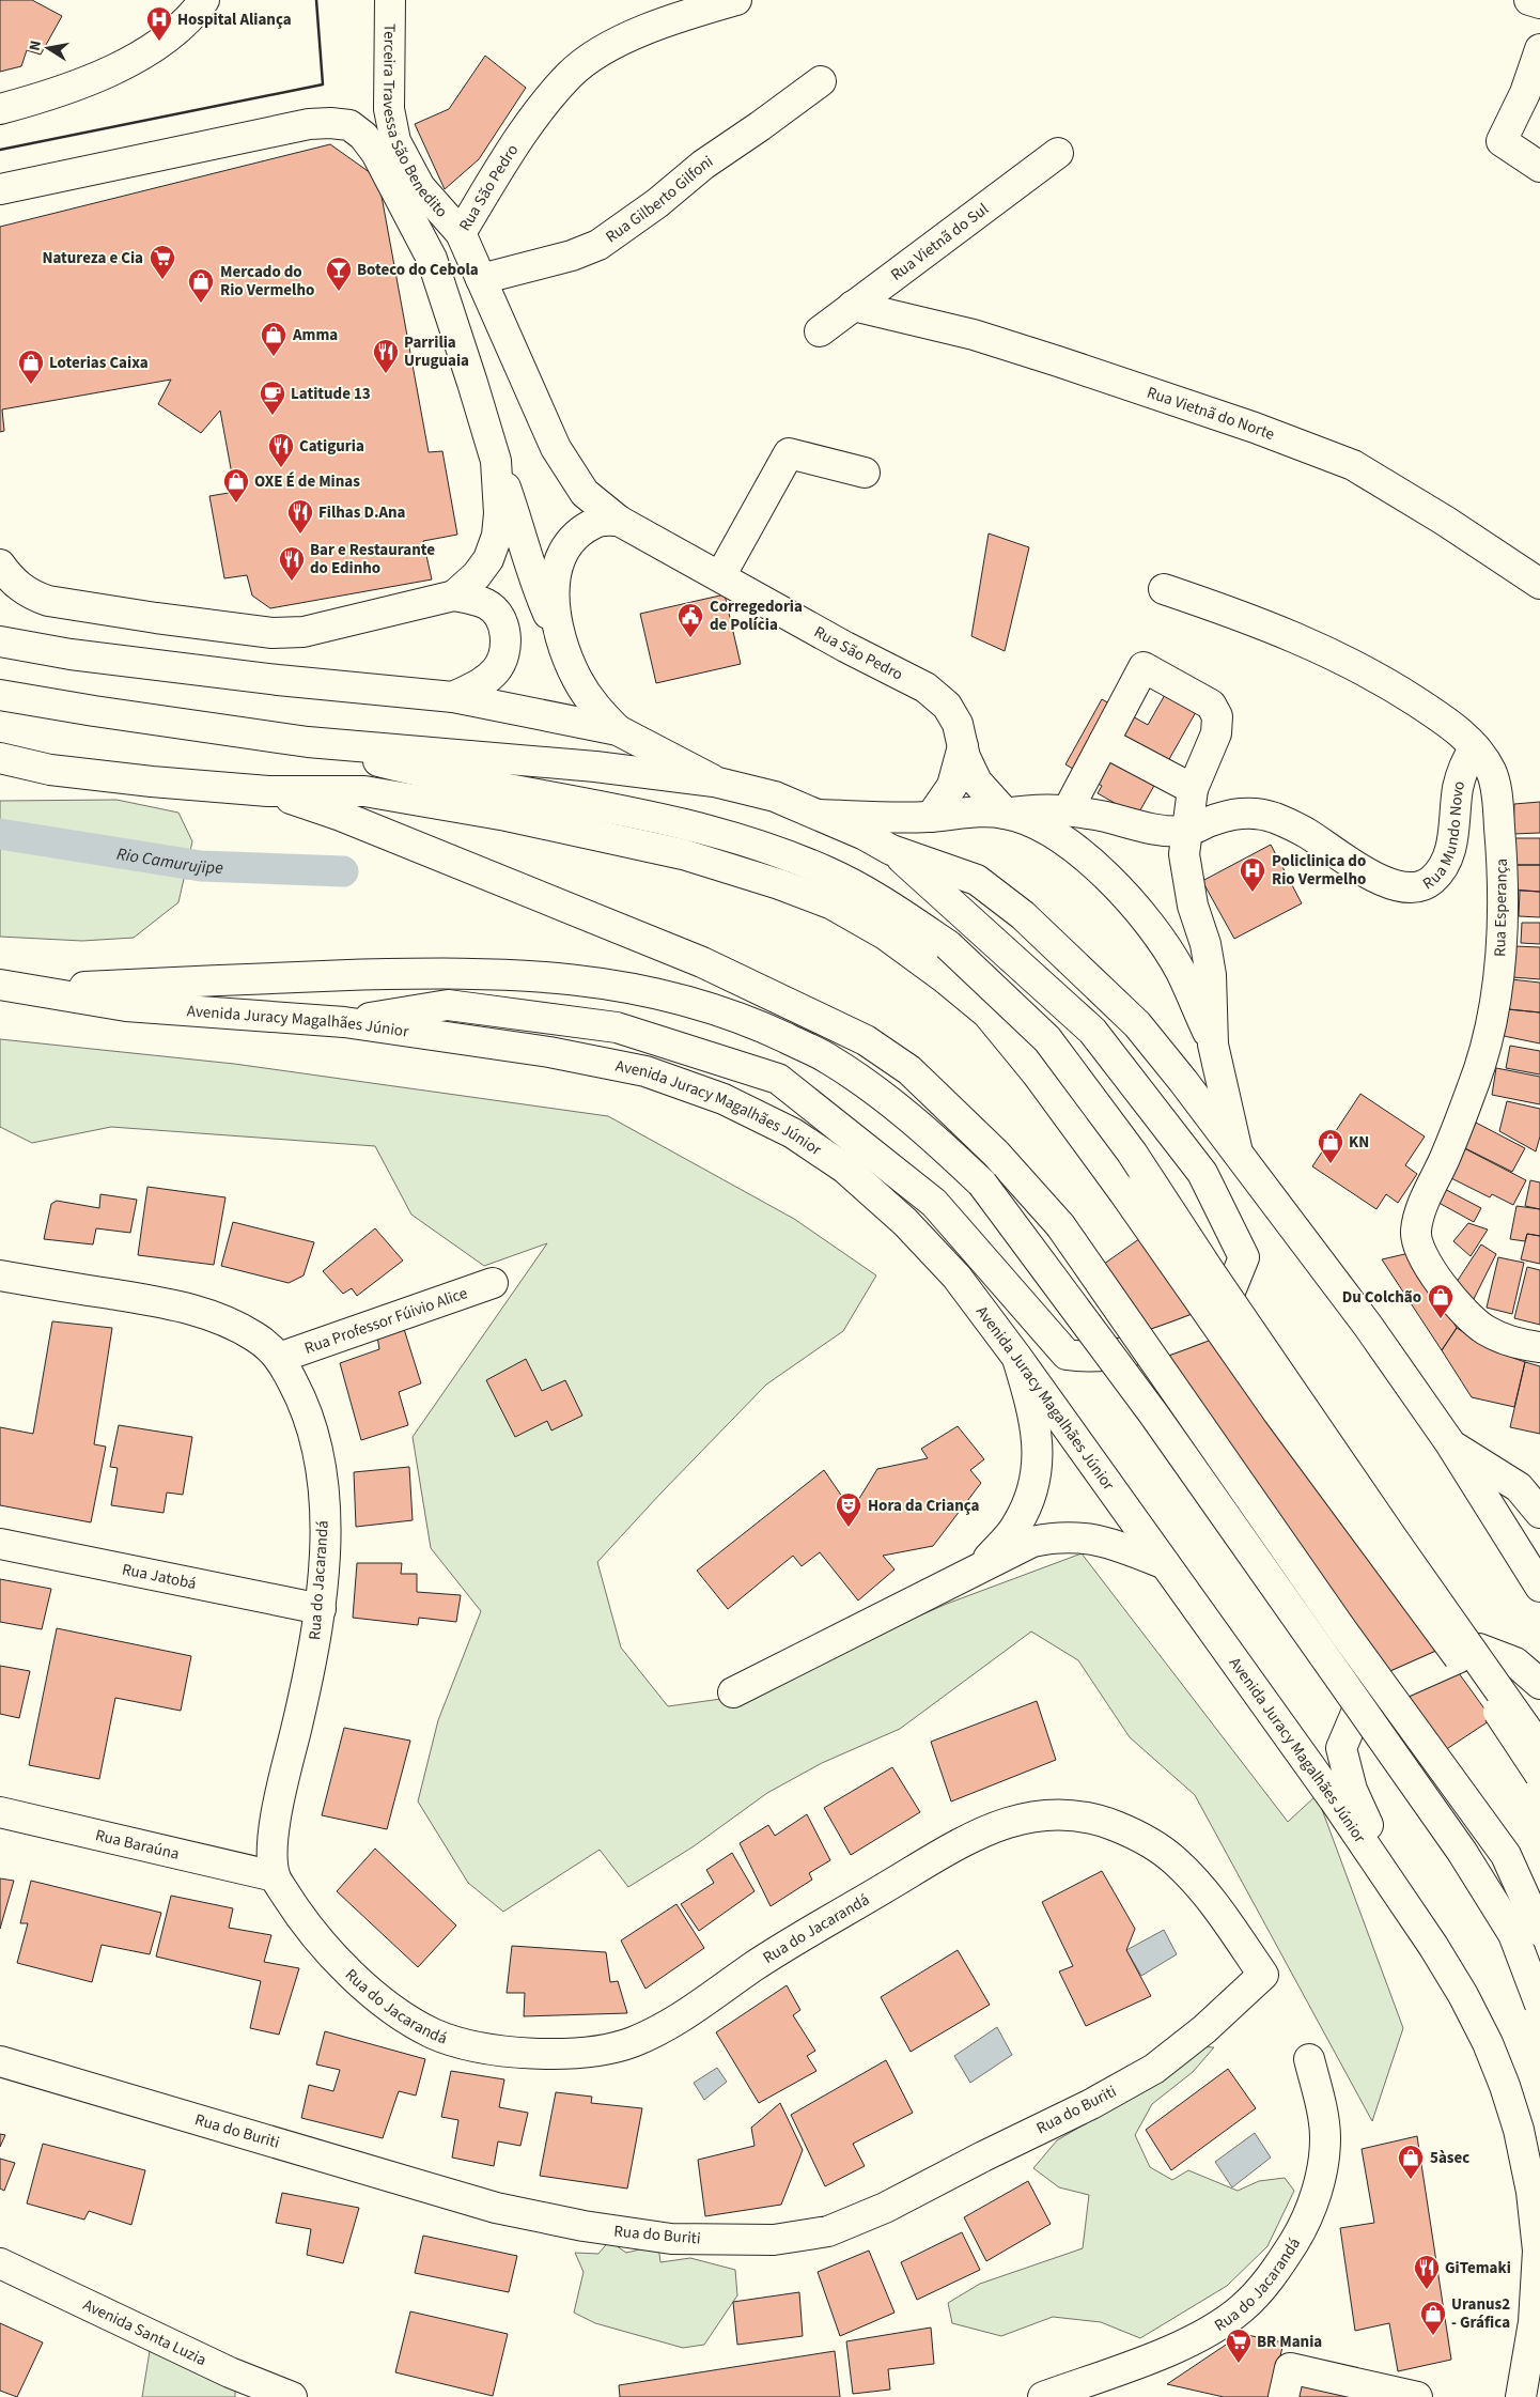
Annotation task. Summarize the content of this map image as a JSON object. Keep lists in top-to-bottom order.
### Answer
{
  "streets": {
    "street": [
      "Terceira Travessa São Benedito",
      "Rua São Pedro",
      "Rua Gilberto Gilfoni",
      "Rua Vietnã do Sul",
      "Rua Vietnã do Norte",
      "Rua Mundo Novo",
      "Rua Esperança",
      "Avenida Juracy Magalhães Júnior",
      "Rua Professor Fúivio Alice",
      "Rua Jatobá",
      "Rua do Jacarandá",
      "Rua Baraúna",
      "Rua do Buriti",
      "Avenida Santa Luzia"
    ]
  },
  "crossings": [
    ["Terceira Travessa São Benedito", "Rua São Pedro"],
    ["Rua São Pedro", "Rua Gilberto Gilfoni"],
    ["Rua Vietnã do Sul", "Rua Vietnã do Norte"],
    ["Rua Mundo Novo", "Rua Esperança"],
    ["Rua Professor Fúivio Alice", "Rua do Jacarandá"],
    ["Rua Jatobá", "Rua do Jacarandá"],
    ["Rua do Jacarandá", "Rua Baraúna"],
    ["Rua do Jacarandá", "Rua do Buriti"]
  ],
  "water": ["Rio Camurujipe"],
  "places": {
    "hospital": ["Hospital Aliança", "Policlinica do Rio Vermelho"],
    "supermarket": ["Natureza e Cia", "BR Mania"],
    "bar": ["Boteco do Cebola"],
    "shop": [
      "Mercado do Rio Vermelho",
      "Amma",
      "Loterias Caixa",
      "OXE É de Minas",
      "KN",
      "Du Colchão",
      "5àsec",
      "Uranus2 - Gráfica"
    ],
    "restaurant": [
      "Parrilia Uruguaia",
      "Catiguria",
      "Filhas D.Ana",
      "Bar e Restaurante do Edinho",
      "GiTemaki"
    ],
    "cafe": ["Latitude 13"],
    "public building": ["Corregedoria de Polícia"],
    "theatre": ["Hora da Criança"]
  },
  "north": "left"
}
